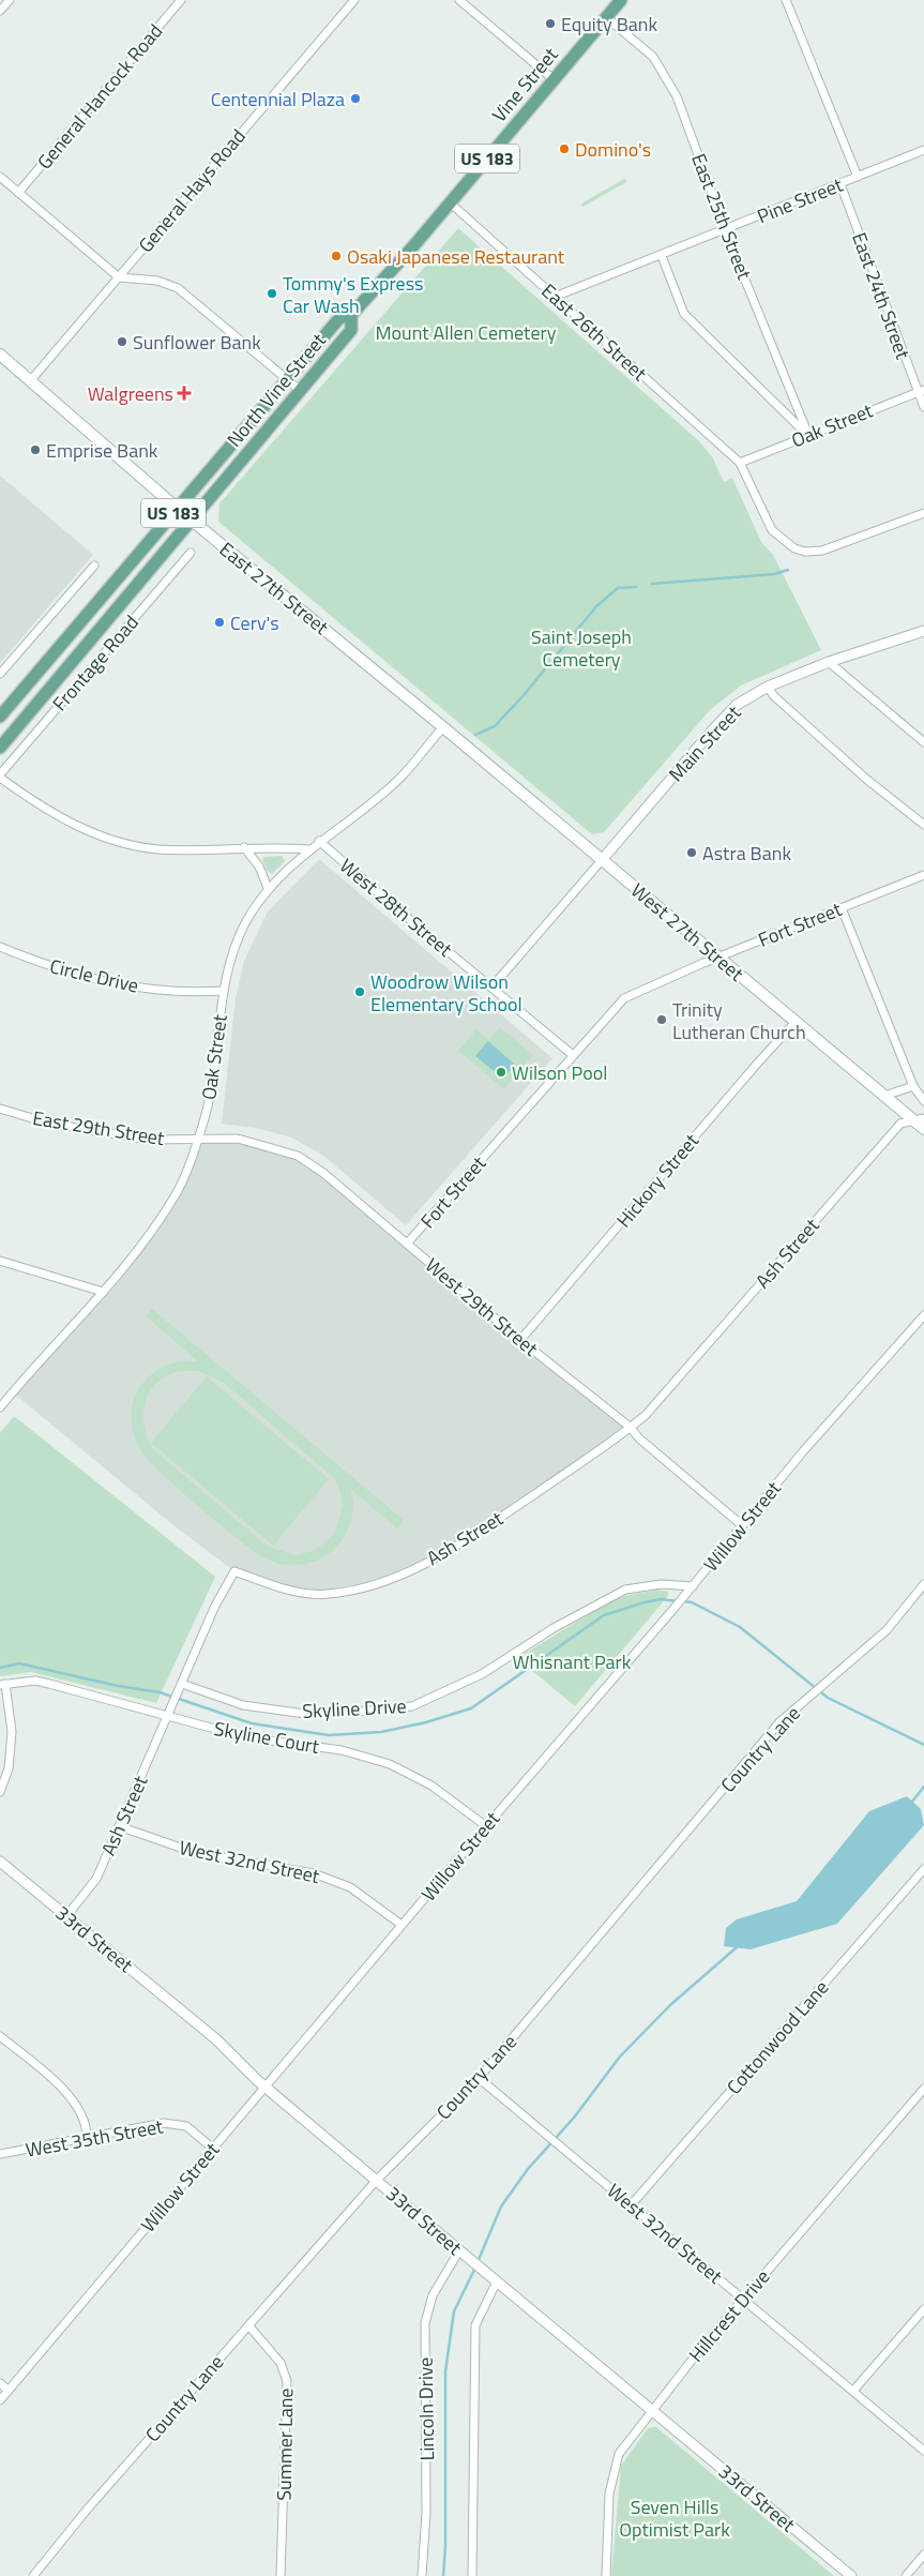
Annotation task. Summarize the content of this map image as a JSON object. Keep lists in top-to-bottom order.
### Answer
{
  "streets": {
    "main road": [
      "Vine Street",
      "US 183",
      "North Vine Street",
      "East 27th Street",
      "West 27th Street"
    ],
    "street": [
      "General Hancock Road",
      "General Hays Road",
      "Pine Street",
      "East 25th Street",
      "East 24th Street",
      "East 26th Street",
      "Oak Street",
      "Frontage Road",
      "Main Street",
      "West 28th Street",
      "Fort Street",
      "Circle Drive",
      "East 29th Street",
      "Hickory Street",
      "Ash Street",
      "West 29th Street",
      "Willow Street",
      "Skyline Drive",
      "Skyline Court",
      "Country Lane",
      "West 32nd Street",
      "33rd Street",
      "Cottonwood Lane",
      "West 35th Street",
      "Hillcrest Drive",
      "Lincoln Drive",
      "Summer Lane"
    ]
  },
  "crossings": [
    ["Vine Street", "East 25th Street"],
    ["Vine Street", "East 26th Street"],
    ["Vine Street", "North Vine Street"],
    ["General Hays Road", "East 27th Street"],
    ["Pine Street", "East 25th Street"],
    ["Pine Street", "East 24th Street"],
    ["Pine Street", "East 26th Street"],
    ["East 25th Street", "Oak Street"],
    ["East 24th Street", "Oak Street"],
    ["East 26th Street", "Oak Street"],
    ["North Vine Street", "East 27th Street"],
    ["Oak Street", "East 27th Street"],
    ["Oak Street", "West 28th Street"],
    ["Oak Street", "Circle Drive"],
    ["Oak Street", "East 29th Street"],
    ["Oak Street", "West 29th Street"],
    ["East 27th Street", "West 27th Street"],
    ["Main Street", "West 27th Street"],
    ["West 28th Street", "Fort Street"],
    ["Fort Street", "West 27th Street"],
    ["Fort Street", "West 29th Street"],
    ["West 27th Street", "Hickory Street"],
    ["West 27th Street", "Ash Street"],
    ["East 29th Street", "West 29th Street"],
    ["Hickory Street", "West 29th Street"],
    ["Ash Street", "West 29th Street"],
    ["Ash Street", "Skyline Drive"],
    ["Ash Street", "Skyline Court"],
    ["Ash Street", "West 32nd Street"],
    ["Ash Street", "33rd Street"],
    ["West 29th Street", "Willow Street"],
    ["Willow Street", "Skyline Drive"],
    ["Willow Street", "Skyline Court"],
    ["Willow Street", "West 32nd Street"],
    ["Willow Street", "33rd Street"],
    ["Willow Street", "West 35th Street"],
    ["Country Lane", "West 32nd Street"],
    ["Country Lane", "33rd Street"],
    ["Country Lane", "Summer Lane"],
    ["West 32nd Street", "Cottonwood Lane"],
    ["West 32nd Street", "Hillcrest Drive"],
    ["33rd Street", "Hillcrest Drive"],
    ["33rd Street", "Lincoln Drive"]
  ],
  "parks": [
    "Mount Allen Cemetery",
    "Saint Joseph Cemetery",
    "Whisnant Park",
    "Seven Hills Optimist Park"
  ],
  "places": {
    "other": [
      "Equity Bank",
      "Centennial Plaza",
      "Domino's",
      "Osaki Japanese Restaurant",
      "Tommy's Express Car Wash",
      "Sunflower Bank",
      "Emprise Bank",
      "Cerv's",
      "Astra Bank",
      "Woodrow Wilson Elementary School",
      "Trinity Lutheran Church",
      "Wilson Pool"
    ],
    "health": ["Walgreens"]
  }
}
